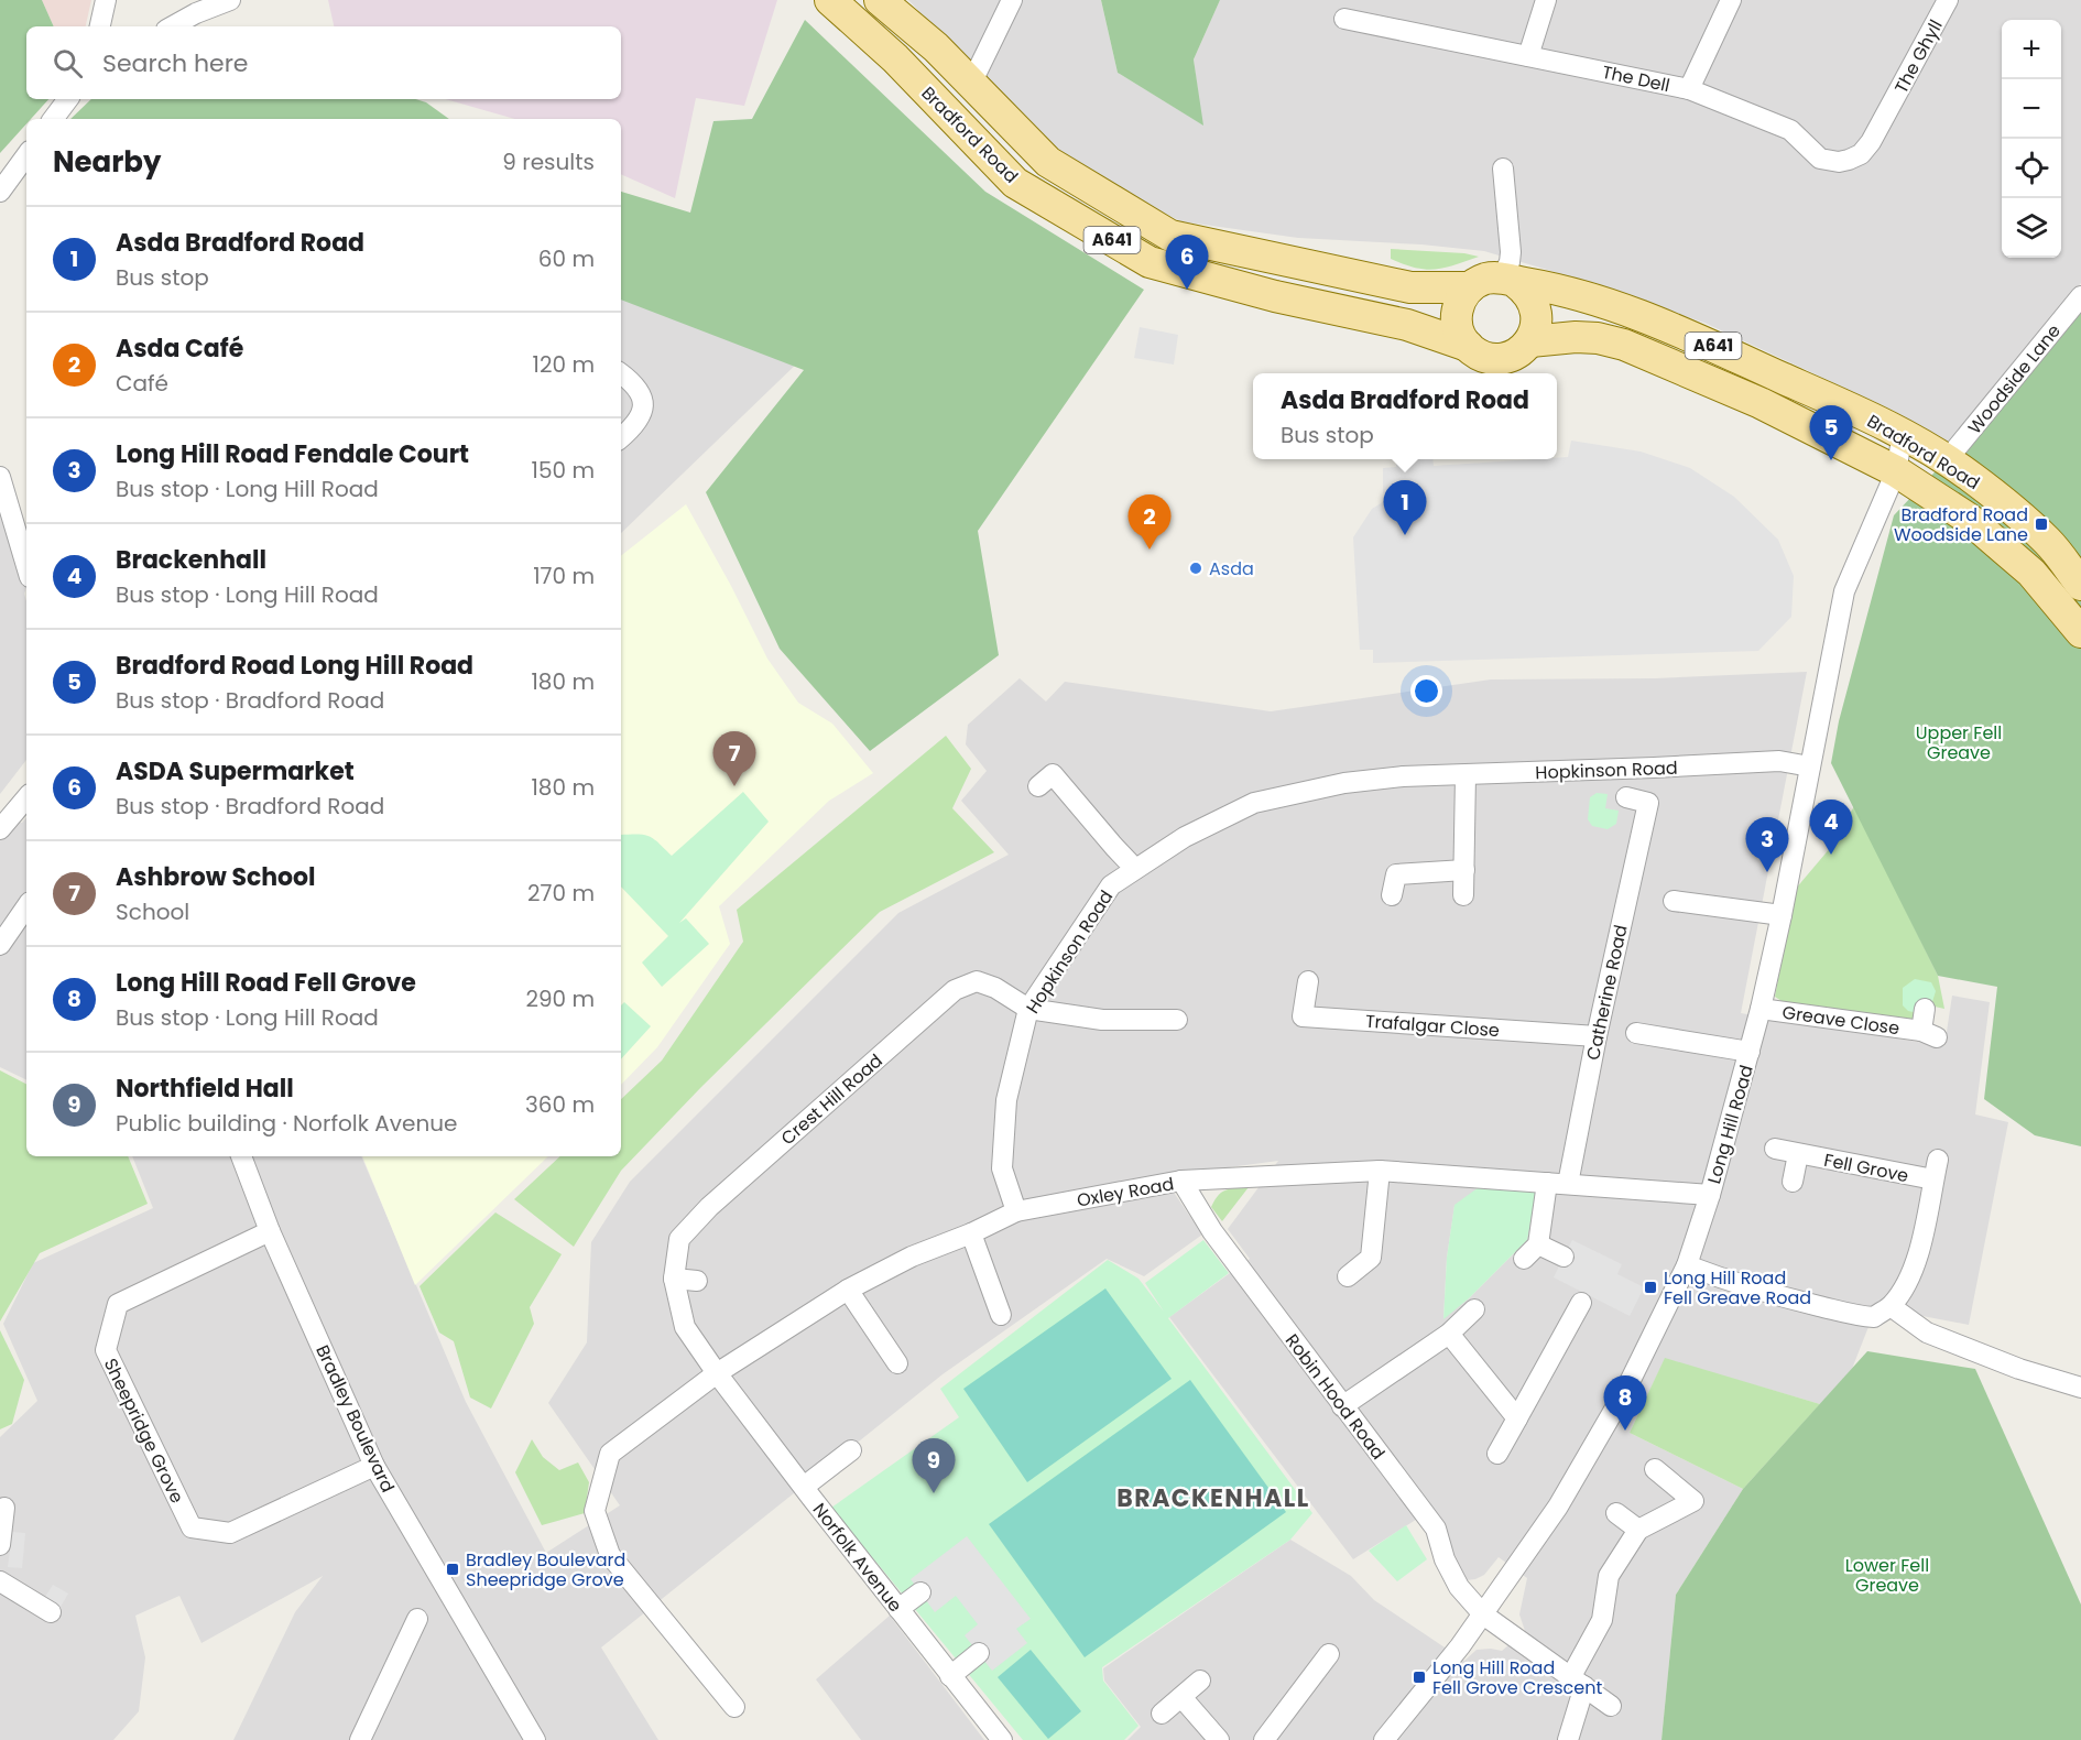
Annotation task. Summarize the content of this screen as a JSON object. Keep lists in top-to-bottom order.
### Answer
{
  "streets": {
    "main road": ["Bradford Road", "A641"],
    "street": [
      "The Ghyll",
      "The Dell",
      "Woodside Lane",
      "Hopkinson Road",
      "Catherine Road",
      "Greave Close",
      "Trafalgar Close",
      "Crest Hill Road",
      "Long Hill Road",
      "Fell Grove",
      "Oxley Road",
      "Robin Hood Road",
      "Bradley Boulevard",
      "Sheepridge Grove",
      "Norfolk Avenue"
    ]
  },
  "crossings": [
    ["The Ghyll", "The Dell"],
    ["Bradford Road", "Woodside Lane"],
    ["Bradford Road", "Long Hill Road"],
    ["Hopkinson Road", "Catherine Road"],
    ["Hopkinson Road", "Crest Hill Road"],
    ["Hopkinson Road", "Long Hill Road"],
    ["Hopkinson Road", "Oxley Road"],
    ["Catherine Road", "Trafalgar Close"],
    ["Catherine Road", "Oxley Road"],
    ["Greave Close", "Long Hill Road"],
    ["Crest Hill Road", "Oxley Road"],
    ["Crest Hill Road", "Norfolk Avenue"],
    ["Long Hill Road", "Oxley Road"],
    ["Long Hill Road", "Robin Hood Road"],
    ["Oxley Road", "Robin Hood Road"],
    ["Oxley Road", "Norfolk Avenue"],
    ["Bradley Boulevard", "Sheepridge Grove"]
  ],
  "districts": ["BRACKENHALL"],
  "parks": ["Upper Fell Greave", "Lower Fell Greave"],
  "places": {
    "transit": [
      "Bradford Road Woodside Lane",
      "Long Hill Road Fell Greave Road",
      "Bradley Boulevard Sheepridge Grove",
      "Long Hill Road Fell Grove Crescent"
    ],
    "other": ["Asda"]
  },
  "page": {
    "map_buttons": ["+", "−"],
    "search": "Search here",
    "heading": ["Nearby", "9 results"],
    "list": [
      {
        "mark": "1",
        "name": "Asda Bradford Road",
        "note": "Bus stop",
        "value": "60 m"
      },
      {
        "mark": "2",
        "name": "Asda Café",
        "note": "Café",
        "value": "120 m"
      },
      {
        "mark": "3",
        "name": "Long Hill Road Fendale Court",
        "note": "Bus stop · Long Hill Road",
        "value": "150 m"
      },
      {
        "mark": "4",
        "name": "Brackenhall",
        "note": "Bus stop · Long Hill Road",
        "value": "170 m"
      },
      {
        "mark": "5",
        "name": "Bradford Road Long Hill Road",
        "note": "Bus stop · Bradford Road",
        "value": "180 m"
      },
      {
        "mark": "6",
        "name": "ASDA Supermarket",
        "note": "Bus stop · Bradford Road",
        "value": "180 m"
      },
      {
        "mark": "7",
        "name": "Ashbrow School",
        "note": "School",
        "value": "270 m"
      },
      {
        "mark": "8",
        "name": "Long Hill Road Fell Grove",
        "note": "Bus stop · Long Hill Road",
        "value": "290 m"
      },
      {
        "mark": "9",
        "name": "Northfield Hall",
        "note": "Public building · Norfolk Avenue",
        "value": "360 m"
      }
    ],
    "pins": [
      "6",
      "5",
      "1",
      "2",
      "7",
      "4",
      "3",
      "8",
      "9"
    ],
    "popup": ["Asda Bradford Road", "Bus stop"]
  }
}
